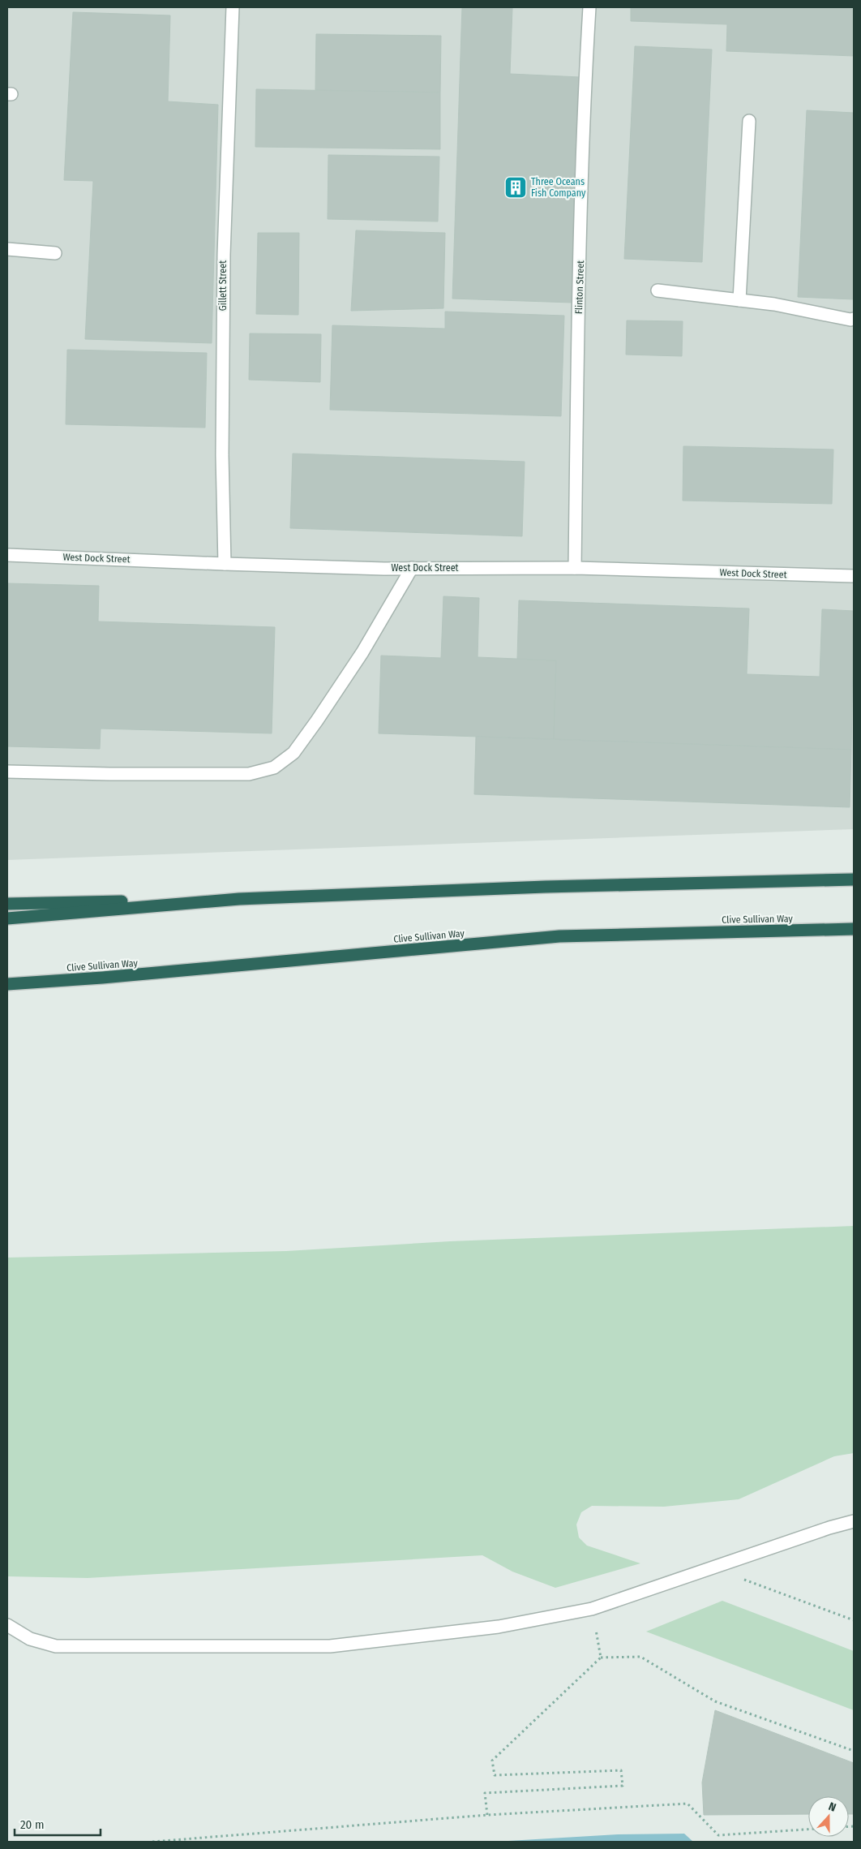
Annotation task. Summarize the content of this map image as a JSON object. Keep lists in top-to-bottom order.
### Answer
{
  "streets": {
    "highway": ["Clive Sullivan Way"],
    "street": ["Gillett Street", "Flinton Street", "West Dock Street"]
  },
  "crossings": [
    ["Gillett Street", "West Dock Street"],
    ["Flinton Street", "West Dock Street"]
  ],
  "places": {
    "building": ["Three Oceans Fish Company"]
  },
  "scale_bar": "20 m",
  "north": "top"
}
